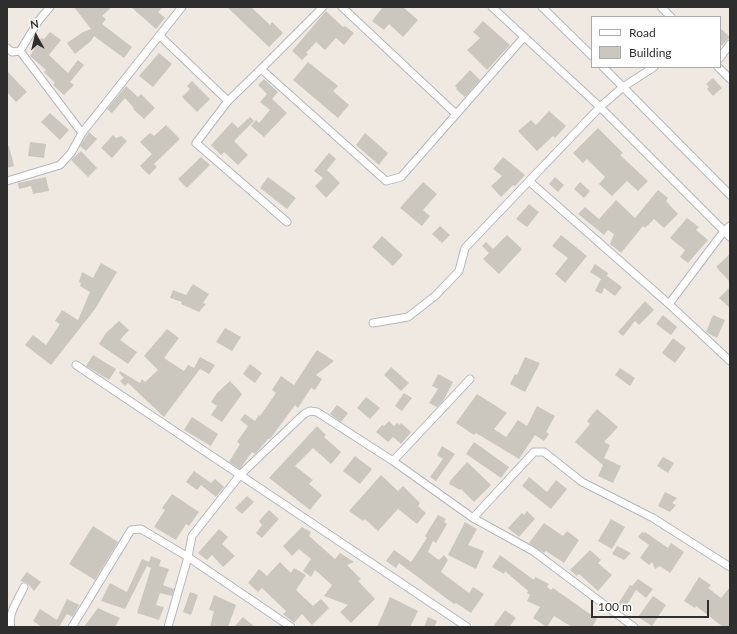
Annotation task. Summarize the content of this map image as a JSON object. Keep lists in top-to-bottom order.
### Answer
{
  "legend": ["Road", "Building"],
  "scale_bar": "100 m",
  "north": "top"
}
